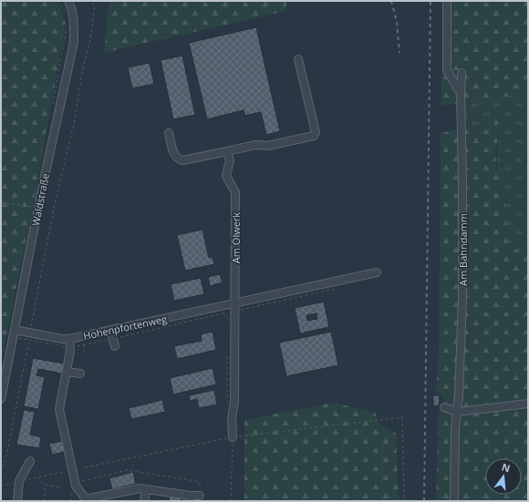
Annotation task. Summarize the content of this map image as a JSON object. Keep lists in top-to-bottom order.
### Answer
{
  "streets": {
    "street": [
      "Waldstraße",
      "Am Ölwerk",
      "Am Bahndamm",
      "Hohenpfortenweg"
    ]
  },
  "crossings": [
    ["Waldstraße", "Hohenpfortenweg"],
    ["Am Ölwerk", "Hohenpfortenweg"]
  ],
  "north": "top"
}
